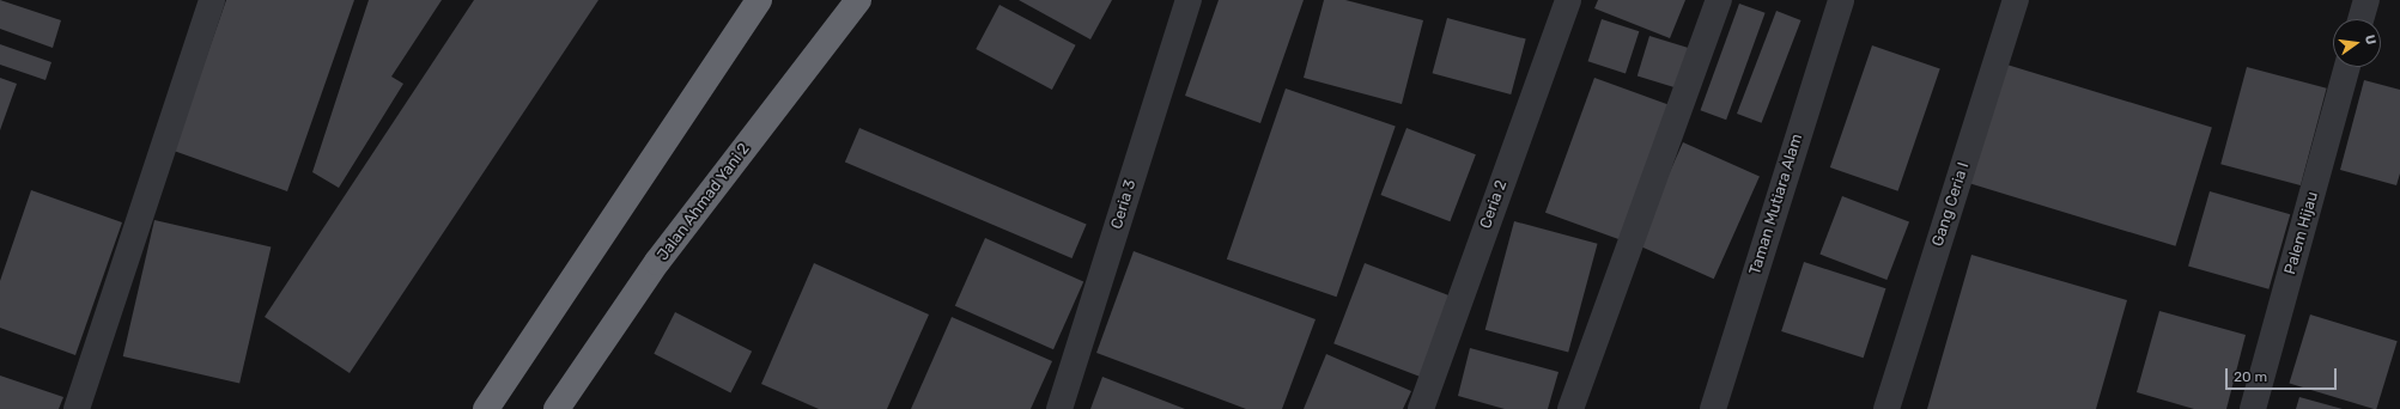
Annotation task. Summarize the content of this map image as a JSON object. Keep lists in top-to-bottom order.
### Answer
{
  "streets": {
    "highway": ["Jalan Ahmad Yani 2"],
    "street": [
      "Ceria 3",
      "Ceria 2",
      "Taman Mutiara Alam",
      "Gang Ceria I",
      "Palem Hijau"
    ]
  },
  "scale_bar": "20 m",
  "north": "right"
}
